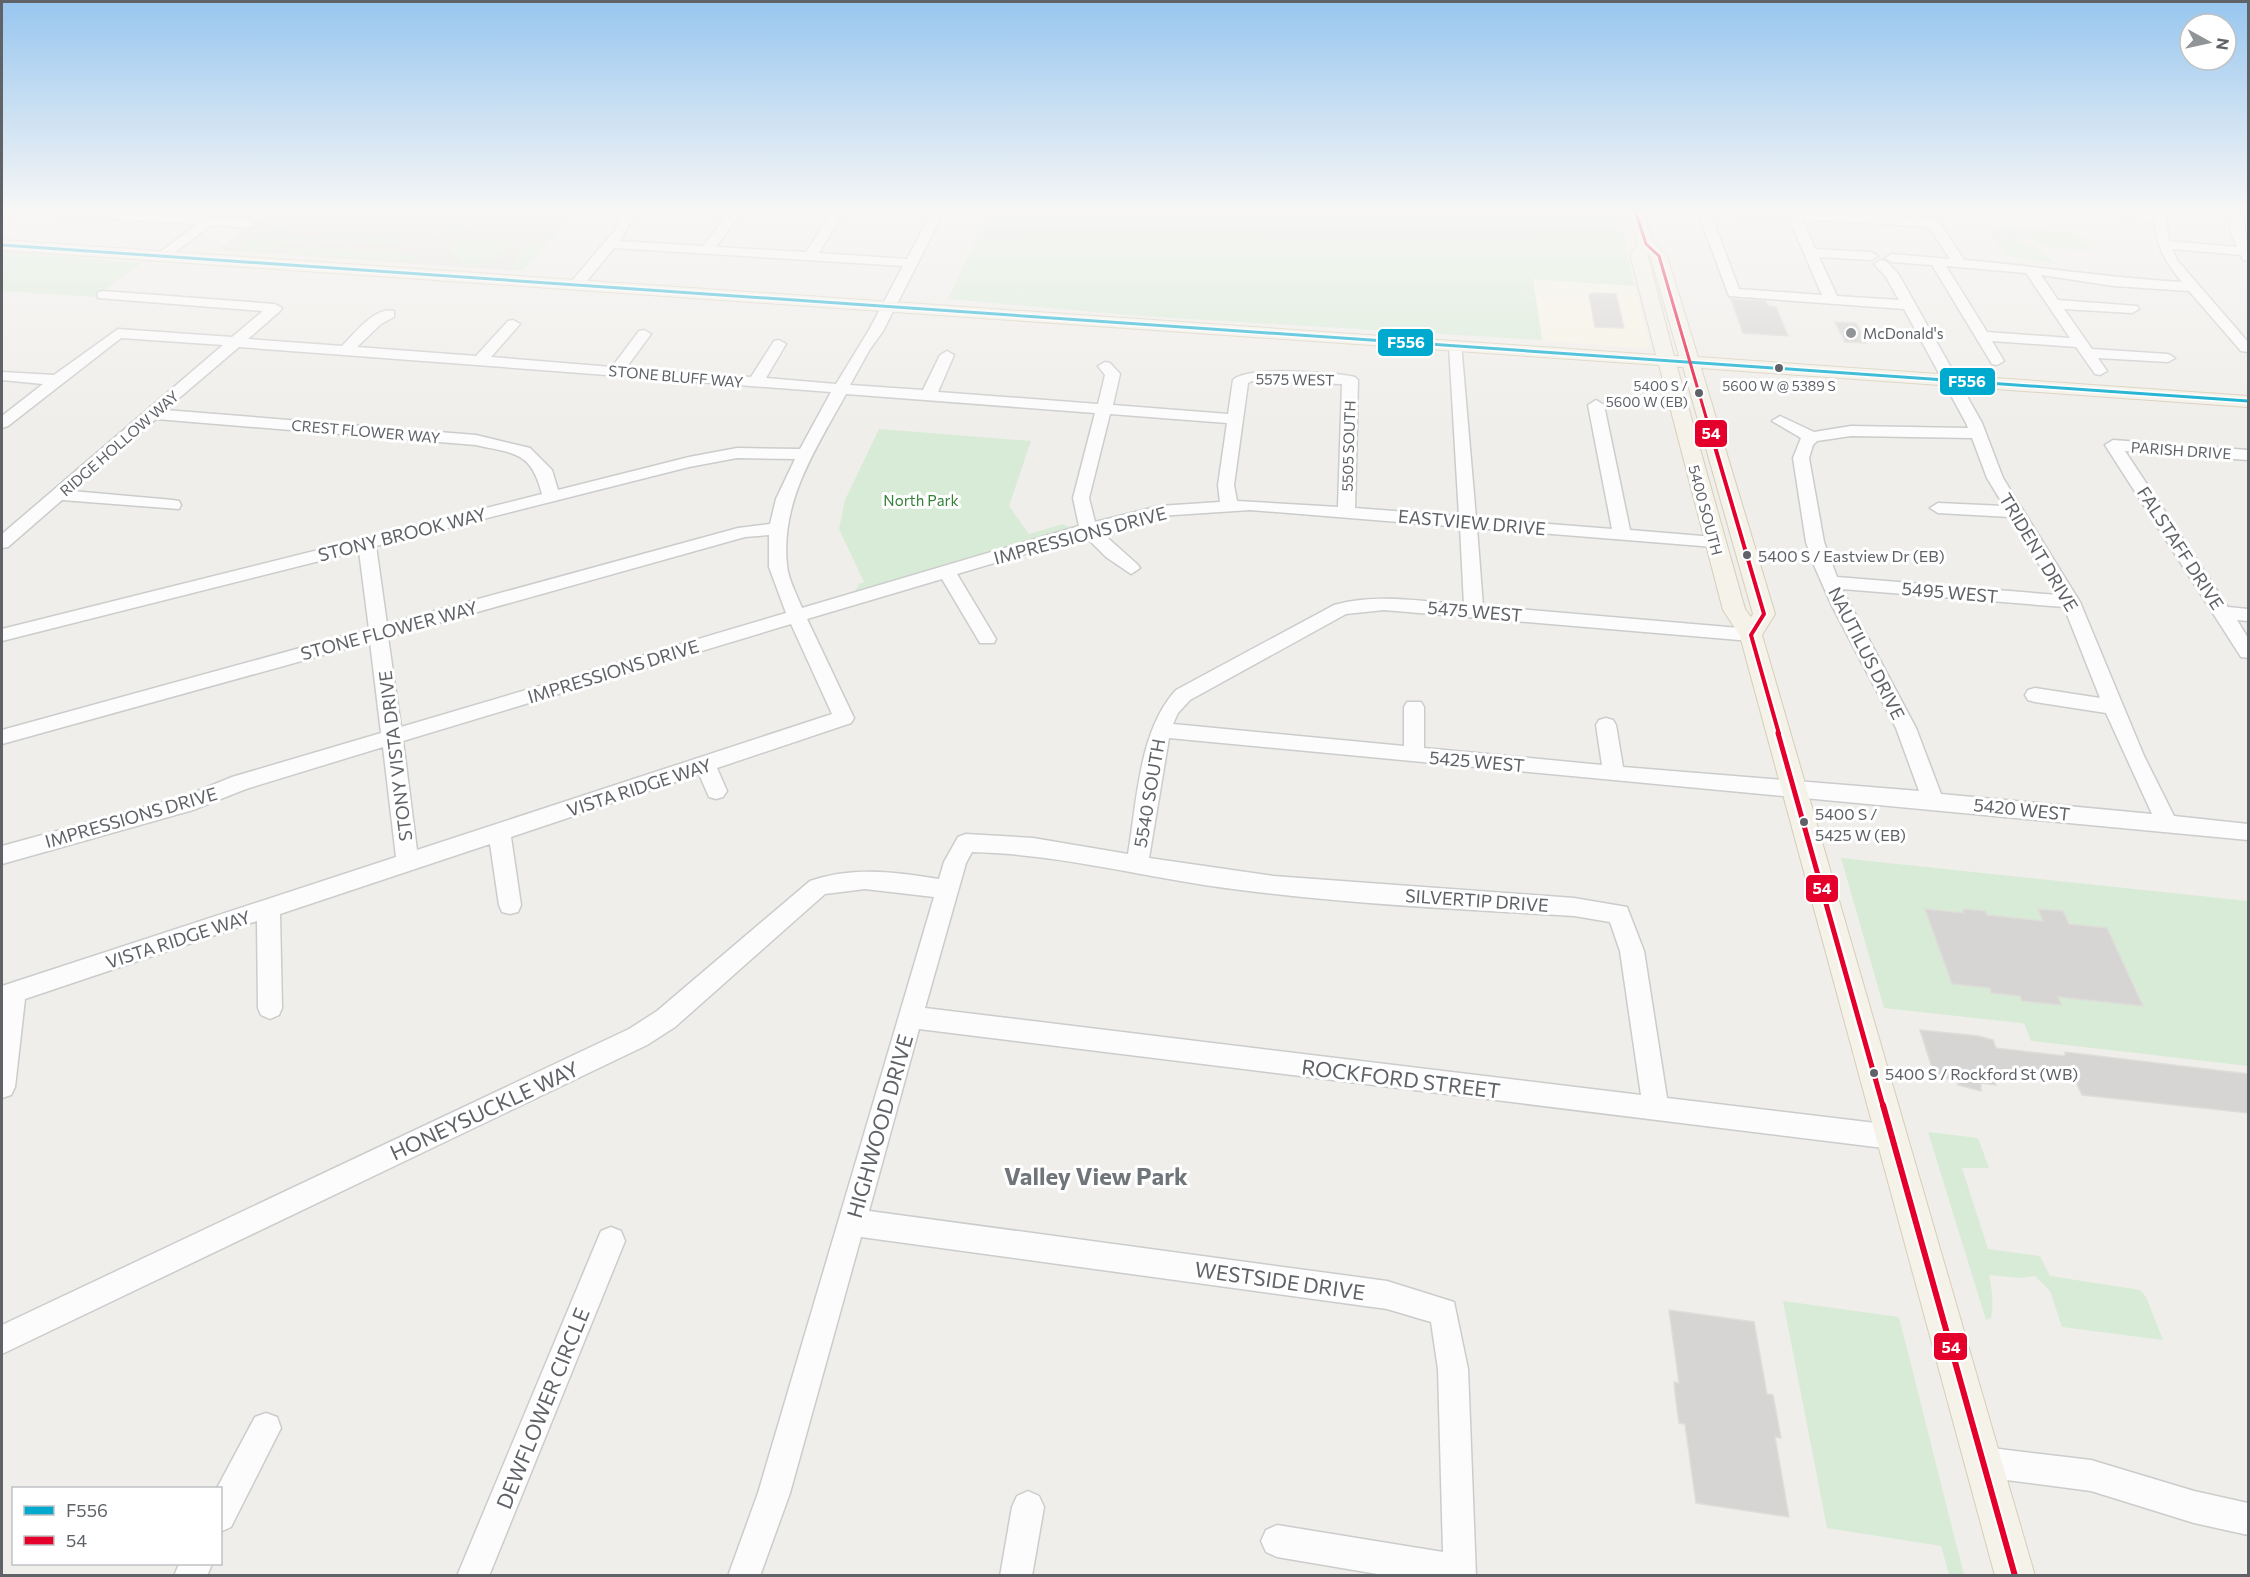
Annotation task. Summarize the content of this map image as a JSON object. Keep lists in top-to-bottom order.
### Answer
{
  "streets": {
    "main road": ["5400 SOUTH"],
    "street": [
      "STONE BLUFF WAY",
      "5575 WEST",
      "CREST FLOWER WAY",
      "RIDGE HOLLOW WAY",
      "5505 SOUTH",
      "PARISH DRIVE",
      "EASTVIEW DRIVE",
      "STONY BROOK WAY",
      "IMPRESSIONS DRIVE",
      "FALSTAFF DRIVE",
      "TRIDENT DRIVE",
      "5495 WEST",
      "5475 WEST",
      "STONE FLOWER WAY",
      "NAUTILUS DRIVE",
      "STONY VISTA DRIVE",
      "5425 WEST",
      "VISTA RIDGE WAY",
      "5540 SOUTH",
      "5420 WEST",
      "SILVERTIP DRIVE",
      "ROCKFORD STREET",
      "HONEYSUCKLE WAY",
      "HIGHWOOD DRIVE",
      "WESTSIDE DRIVE",
      "DEWFLOWER CIRCLE"
    ]
  },
  "crossings": [
    ["STONE BLUFF WAY", "5575 WEST"],
    ["STONE BLUFF WAY", "RIDGE HOLLOW WAY"],
    ["STONE BLUFF WAY", "VISTA RIDGE WAY"],
    ["5575 WEST", "5505 SOUTH"],
    ["CREST FLOWER WAY", "RIDGE HOLLOW WAY"],
    ["CREST FLOWER WAY", "STONY BROOK WAY"],
    ["5505 SOUTH", "EASTVIEW DRIVE"],
    ["PARISH DRIVE", "FALSTAFF DRIVE"],
    ["5400 SOUTH", "EASTVIEW DRIVE"],
    ["5400 SOUTH", "5475 WEST"],
    ["EASTVIEW DRIVE", "IMPRESSIONS DRIVE"],
    ["STONY BROOK WAY", "STONY VISTA DRIVE"],
    ["STONY BROOK WAY", "VISTA RIDGE WAY"],
    ["IMPRESSIONS DRIVE", "STONY VISTA DRIVE"],
    ["IMPRESSIONS DRIVE", "VISTA RIDGE WAY"],
    ["TRIDENT DRIVE", "5495 WEST"],
    ["TRIDENT DRIVE", "5420 WEST"],
    ["5495 WEST", "NAUTILUS DRIVE"],
    ["5475 WEST", "5540 SOUTH"],
    ["STONE FLOWER WAY", "STONY VISTA DRIVE"],
    ["STONE FLOWER WAY", "VISTA RIDGE WAY"],
    ["NAUTILUS DRIVE", "5420 WEST"],
    ["STONY VISTA DRIVE", "VISTA RIDGE WAY"],
    ["5425 WEST", "5540 SOUTH"],
    ["5425 WEST", "5420 WEST"],
    ["5540 SOUTH", "SILVERTIP DRIVE"],
    ["5540 SOUTH", "HIGHWOOD DRIVE"],
    ["SILVERTIP DRIVE", "ROCKFORD STREET"],
    ["SILVERTIP DRIVE", "HIGHWOOD DRIVE"],
    ["ROCKFORD STREET", "HIGHWOOD DRIVE"],
    ["HONEYSUCKLE WAY", "HIGHWOOD DRIVE"],
    ["HIGHWOOD DRIVE", "WESTSIDE DRIVE"]
  ],
  "districts": ["Valley View Park"],
  "parks": ["North Park"],
  "places": [
    "McDonald's",
    "5600 W @ 5389 S",
    "5400 S / 5600 W (EB)",
    "5400 S / Eastview Dr (EB)",
    "5400 S / 5425 W (EB)",
    "5400 S / Rockford St (WB)"
  ],
  "lines": ["transit line F556", "transit line 54"],
  "legend": ["F556", "54"],
  "north": "right"
}
